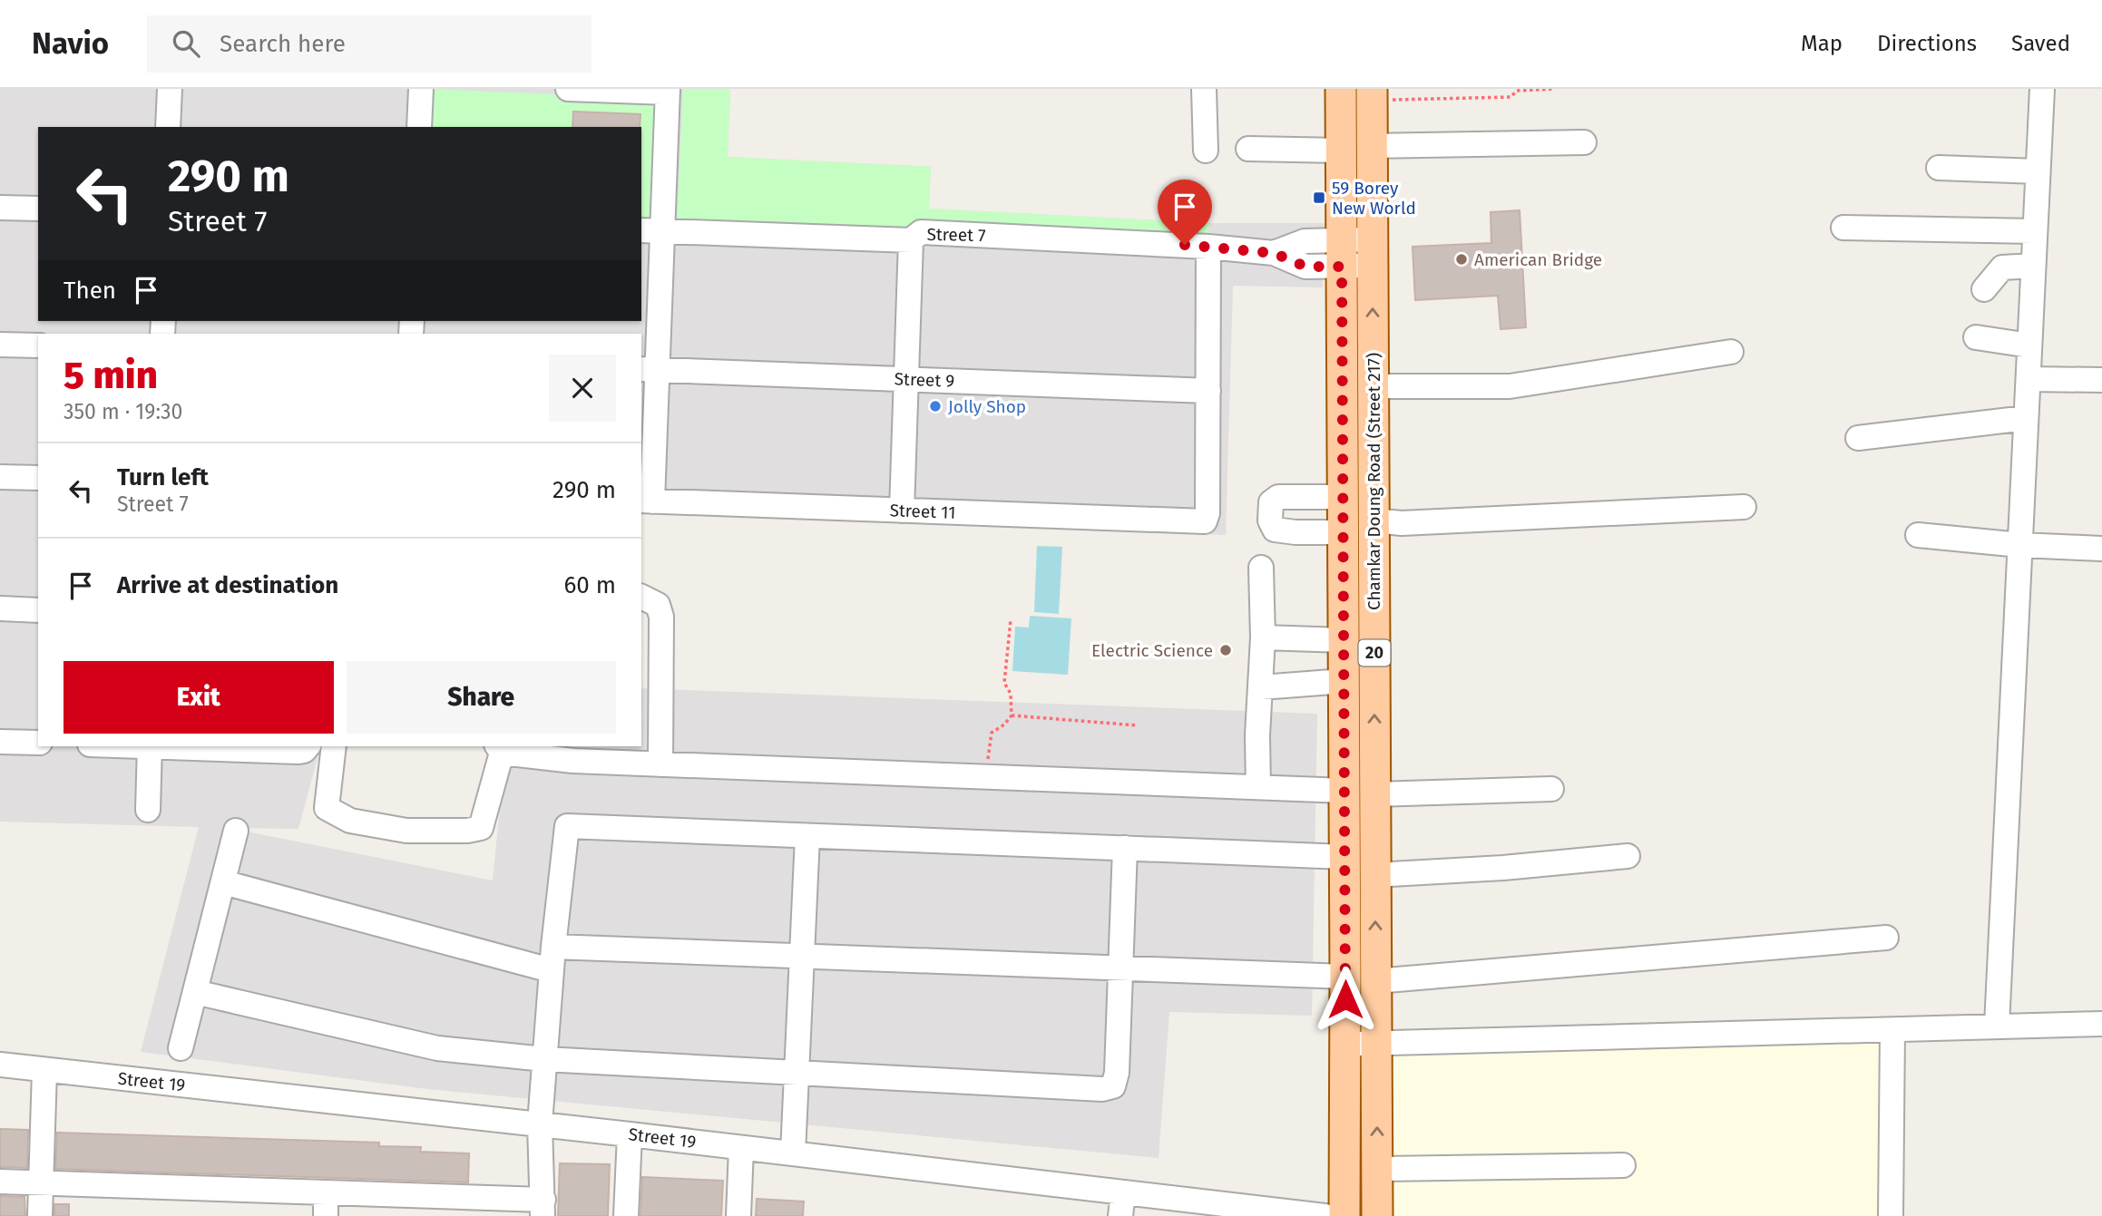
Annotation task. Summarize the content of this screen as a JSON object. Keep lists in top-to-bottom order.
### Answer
{
  "streets": {
    "main road": ["Chamkar Doung Road (Street 217)", "20"],
    "street": [
      "Street 7",
      "Street 9",
      "Street 11",
      "Street 19"
    ]
  },
  "crossings": [
    ["Street 7", "Chamkar Doung Road (Street 217)"],
    ["Street 9", "Street 11"]
  ],
  "places": {
    "transit": ["59 Borey New World"],
    "other": ["American Bridge", "Jolly Shop", "Electric Science"]
  },
  "page": {
    "header": "Navio",
    "search": "Search here",
    "nav": ["Map", "Directions", "Saved"],
    "turn": ["290 m", "Street 7"],
    "then": "Then",
    "heading": ["5 min", "350 m · 19:30"],
    "list": [
      {
        "name": "Turn left",
        "note": "Street 7",
        "value": "290 m"
      },
      {
        "name": "Arrive at destination",
        "value": "60 m"
      }
    ],
    "buttons": ["Exit", "Share"]
  }
}
